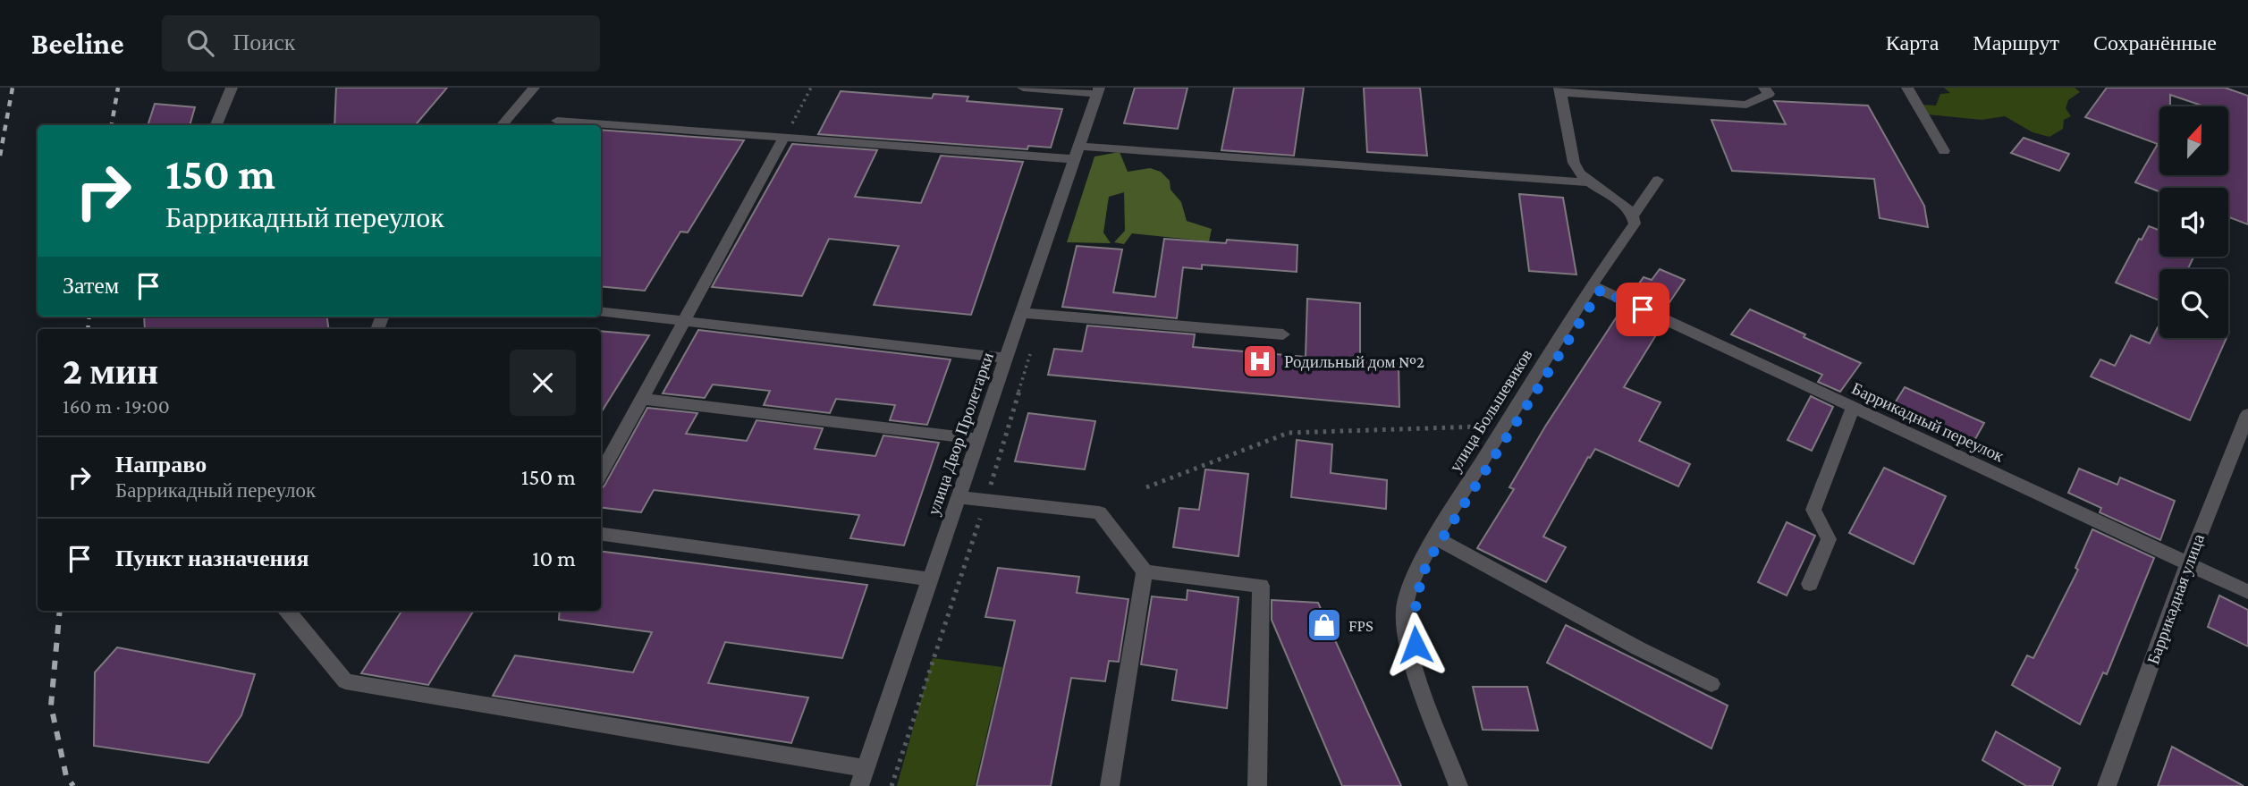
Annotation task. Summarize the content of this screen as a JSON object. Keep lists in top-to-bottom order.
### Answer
{
  "streets": {
    "street": [
      "улица Большевиков",
      "Баррикадный переулок",
      "улица Двор Пролетарки",
      "Баррикадная улица"
    ]
  },
  "crossings": [
    ["улица Большевиков", "Баррикадный переулок"],
    ["Баррикадный переулок", "Баррикадная улица"]
  ],
  "places": {
    "hospital": ["Родильный дом №2"],
    "shop": ["FPS"]
  },
  "north": "top",
  "page": {
    "header": "Beeline",
    "search": "Поиск",
    "nav": ["Карта", "Маршрут", "Сохранённые"],
    "turn": ["150 m", "Баррикадный переулок"],
    "then": "Затем",
    "heading": ["2 мин", "160 m · 19:00"],
    "list": [
      {
        "name": "Направо",
        "note": "Баррикадный переулок",
        "value": "150 m"
      },
      {
        "name": "Пункт назначения",
        "value": "10 m"
      }
    ]
  }
}
